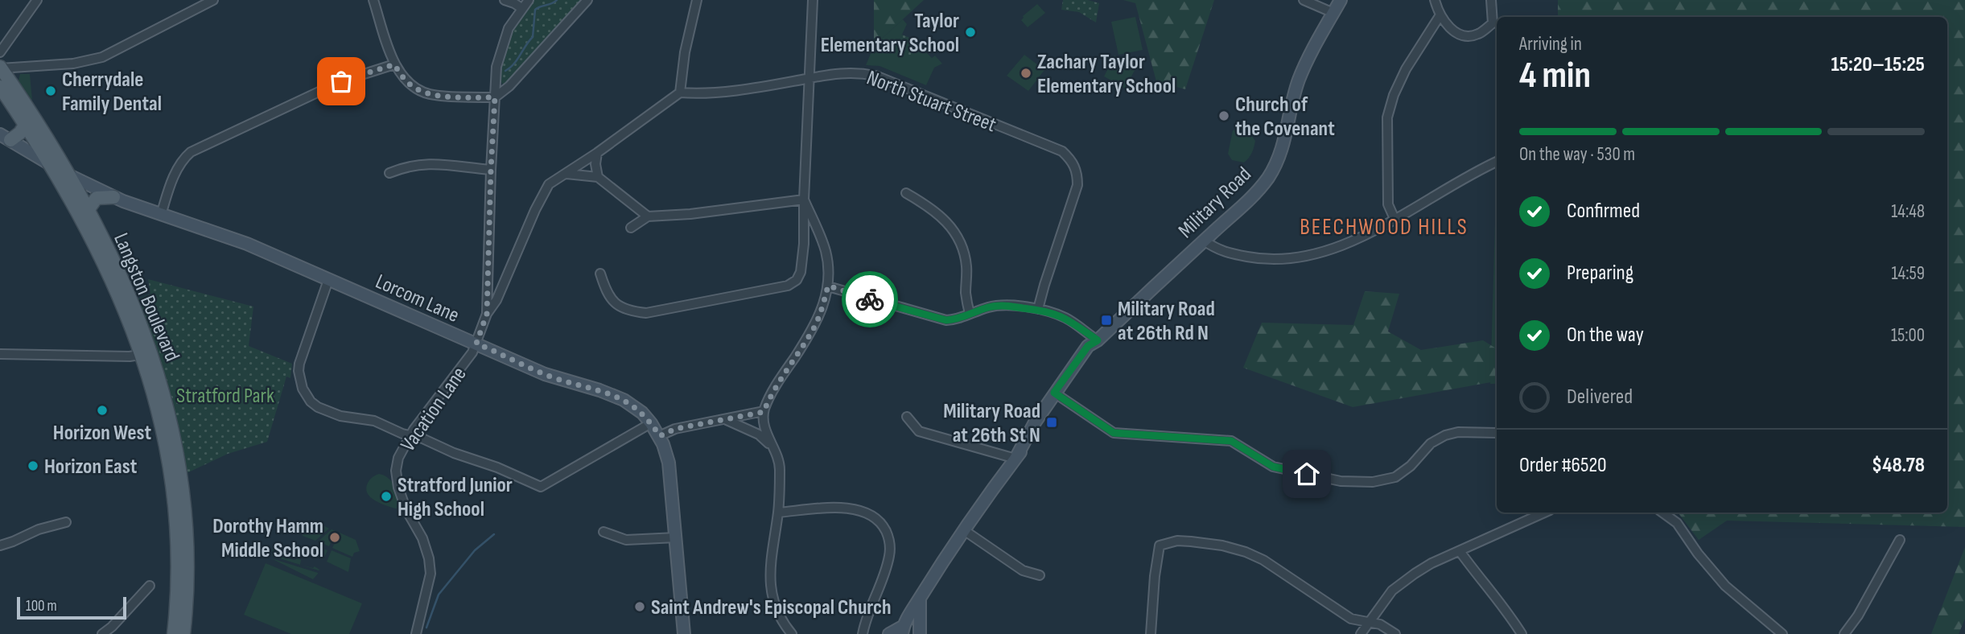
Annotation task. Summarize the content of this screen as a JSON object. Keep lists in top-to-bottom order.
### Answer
{
  "streets": {
    "main road": ["Langston Boulevard"],
    "street": [
      "North Stuart Street",
      "Military Road",
      "Lorcom Lane",
      "Vacation Lane"
    ]
  },
  "crossings": [
    ["North Stuart Street", "Vacation Lane"],
    ["Langston Boulevard", "Lorcom Lane"],
    ["Lorcom Lane", "Vacation Lane"]
  ],
  "districts": ["BEECHWOOD HILLS"],
  "parks": ["Stratford Park"],
  "places": {
    "other": [
      "Taylor Elementary School",
      "Zachary Taylor Elementary School",
      "Cherrydale Family Dental",
      "Church of the Covenant",
      "Horizon West",
      "Horizon East",
      "Stratford Junior High School",
      "Dorothy Hamm Middle School",
      "Saint Andrew's Episcopal Church"
    ],
    "transit": ["Military Road at 26th Rd N", "Military Road at 26th St N"]
  },
  "scale_bar": "100 m",
  "page": {
    "heading": ["4 min", "Arriving in", "15:20–15:25"],
    "panel": ["Order #6520", "$48.78"],
    "bar": "On the way · 530 m",
    "list": [
      ["Confirmed", "14:48"],
      ["Preparing", "14:59"],
      ["On the way", "15:00"],
      "Delivered"
    ],
    "scale": "100 m"
  }
}
